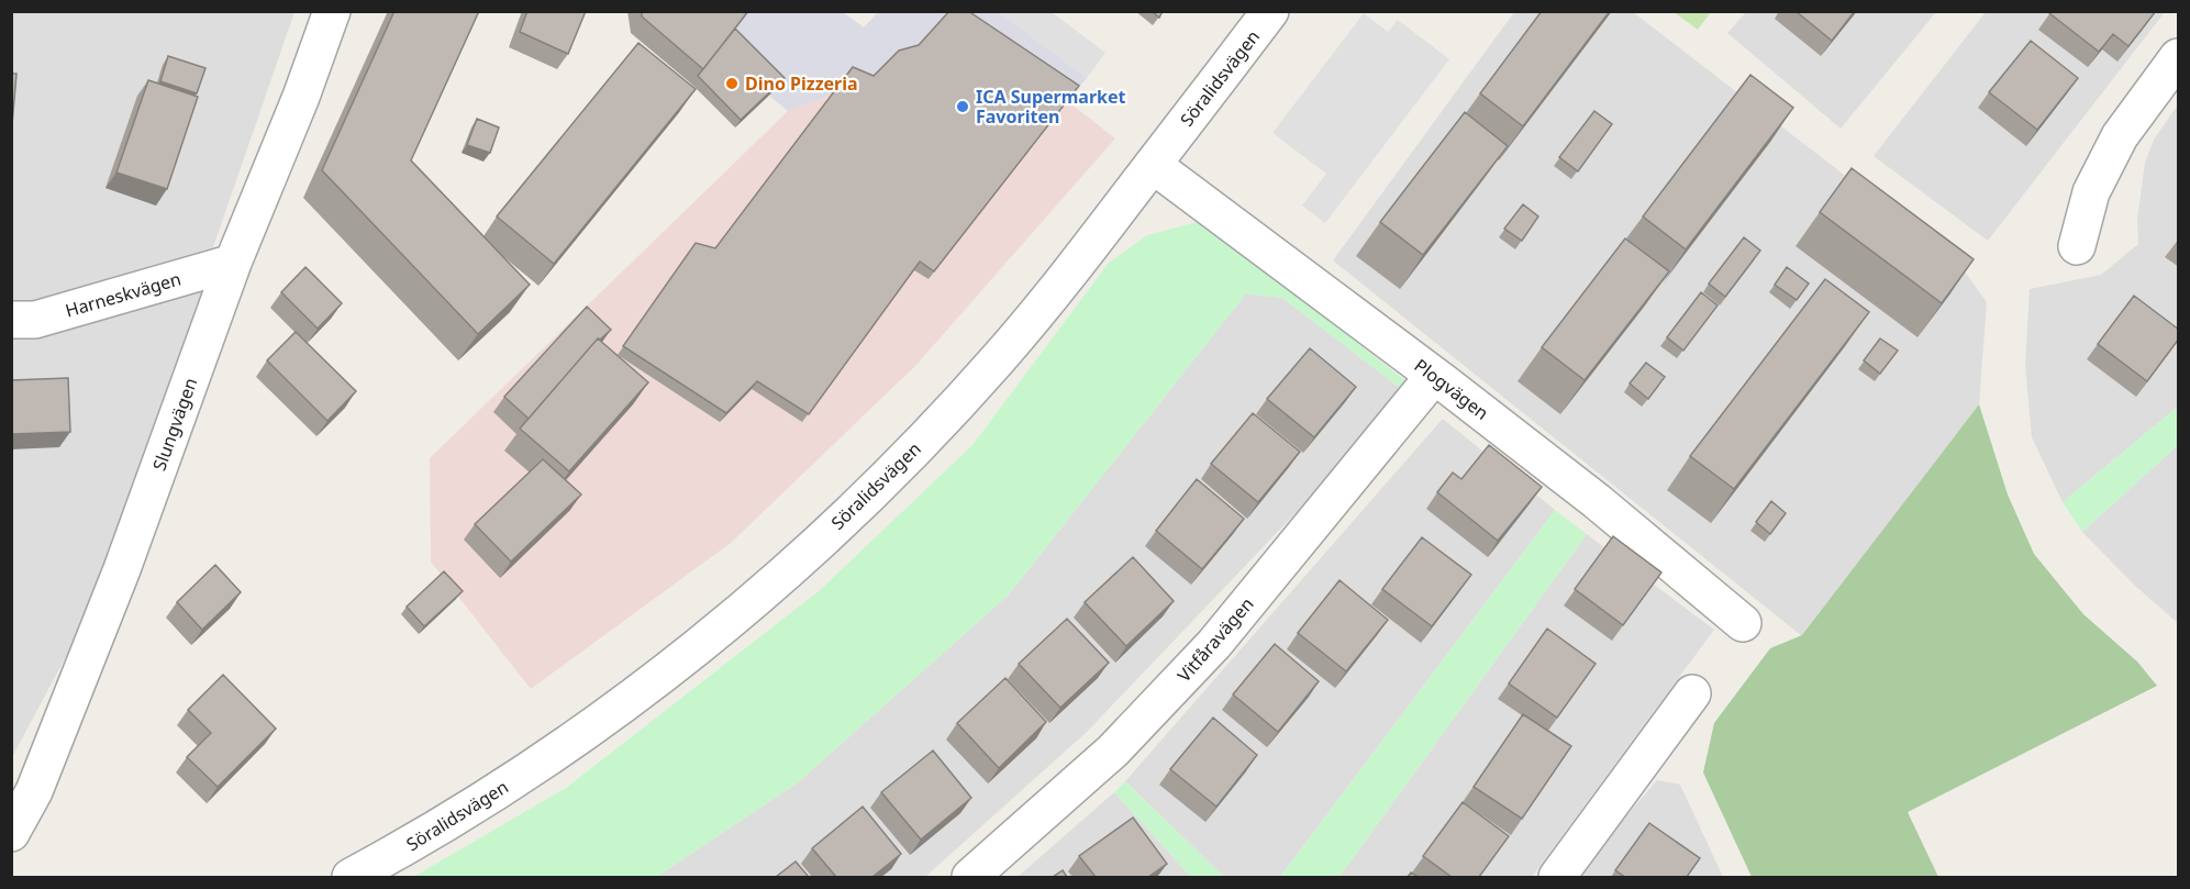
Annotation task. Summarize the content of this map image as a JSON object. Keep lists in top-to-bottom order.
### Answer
{
  "streets": {
    "street": [
      "Söralidsvägen",
      "Harneskvägen",
      "Plogvägen",
      "Slungvägen",
      "Vitfåravägen"
    ]
  },
  "crossings": [
    ["Söralidsvägen", "Plogvägen"],
    ["Harneskvägen", "Slungvägen"],
    ["Plogvägen", "Vitfåravägen"]
  ],
  "places": ["Dino Pizzeria", "ICA Supermarket Favoriten"]
}
